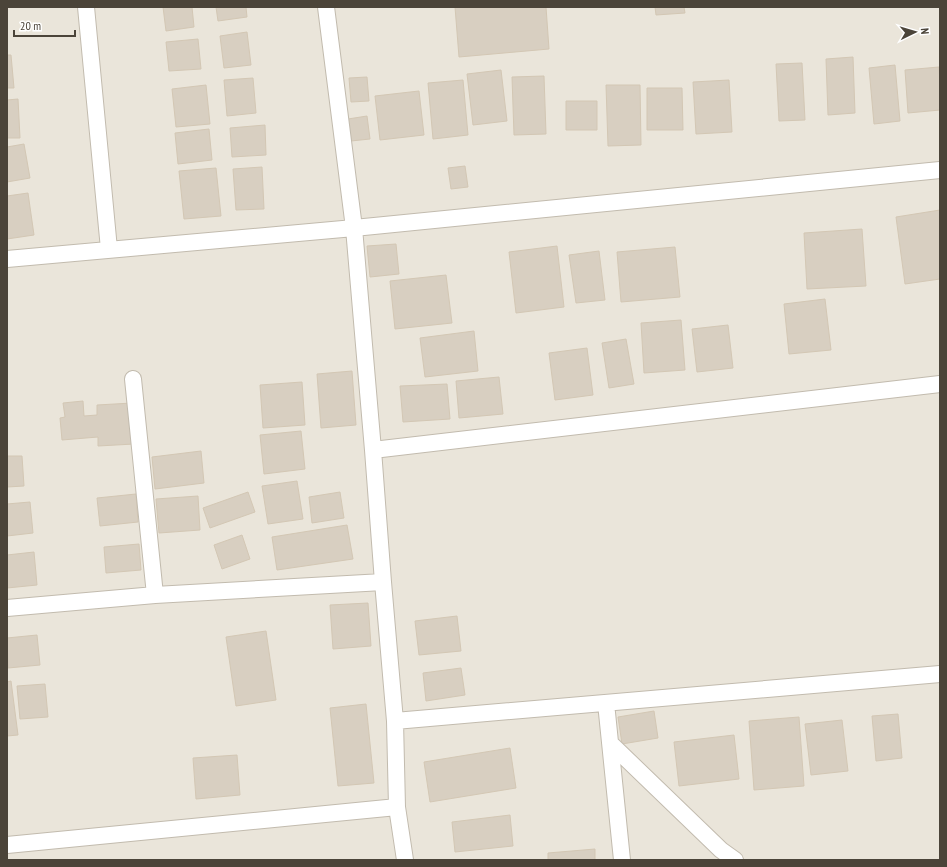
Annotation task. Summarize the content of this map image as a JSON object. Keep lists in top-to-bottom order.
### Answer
{
  "scale_bar": "20 m",
  "north": "right"
}
